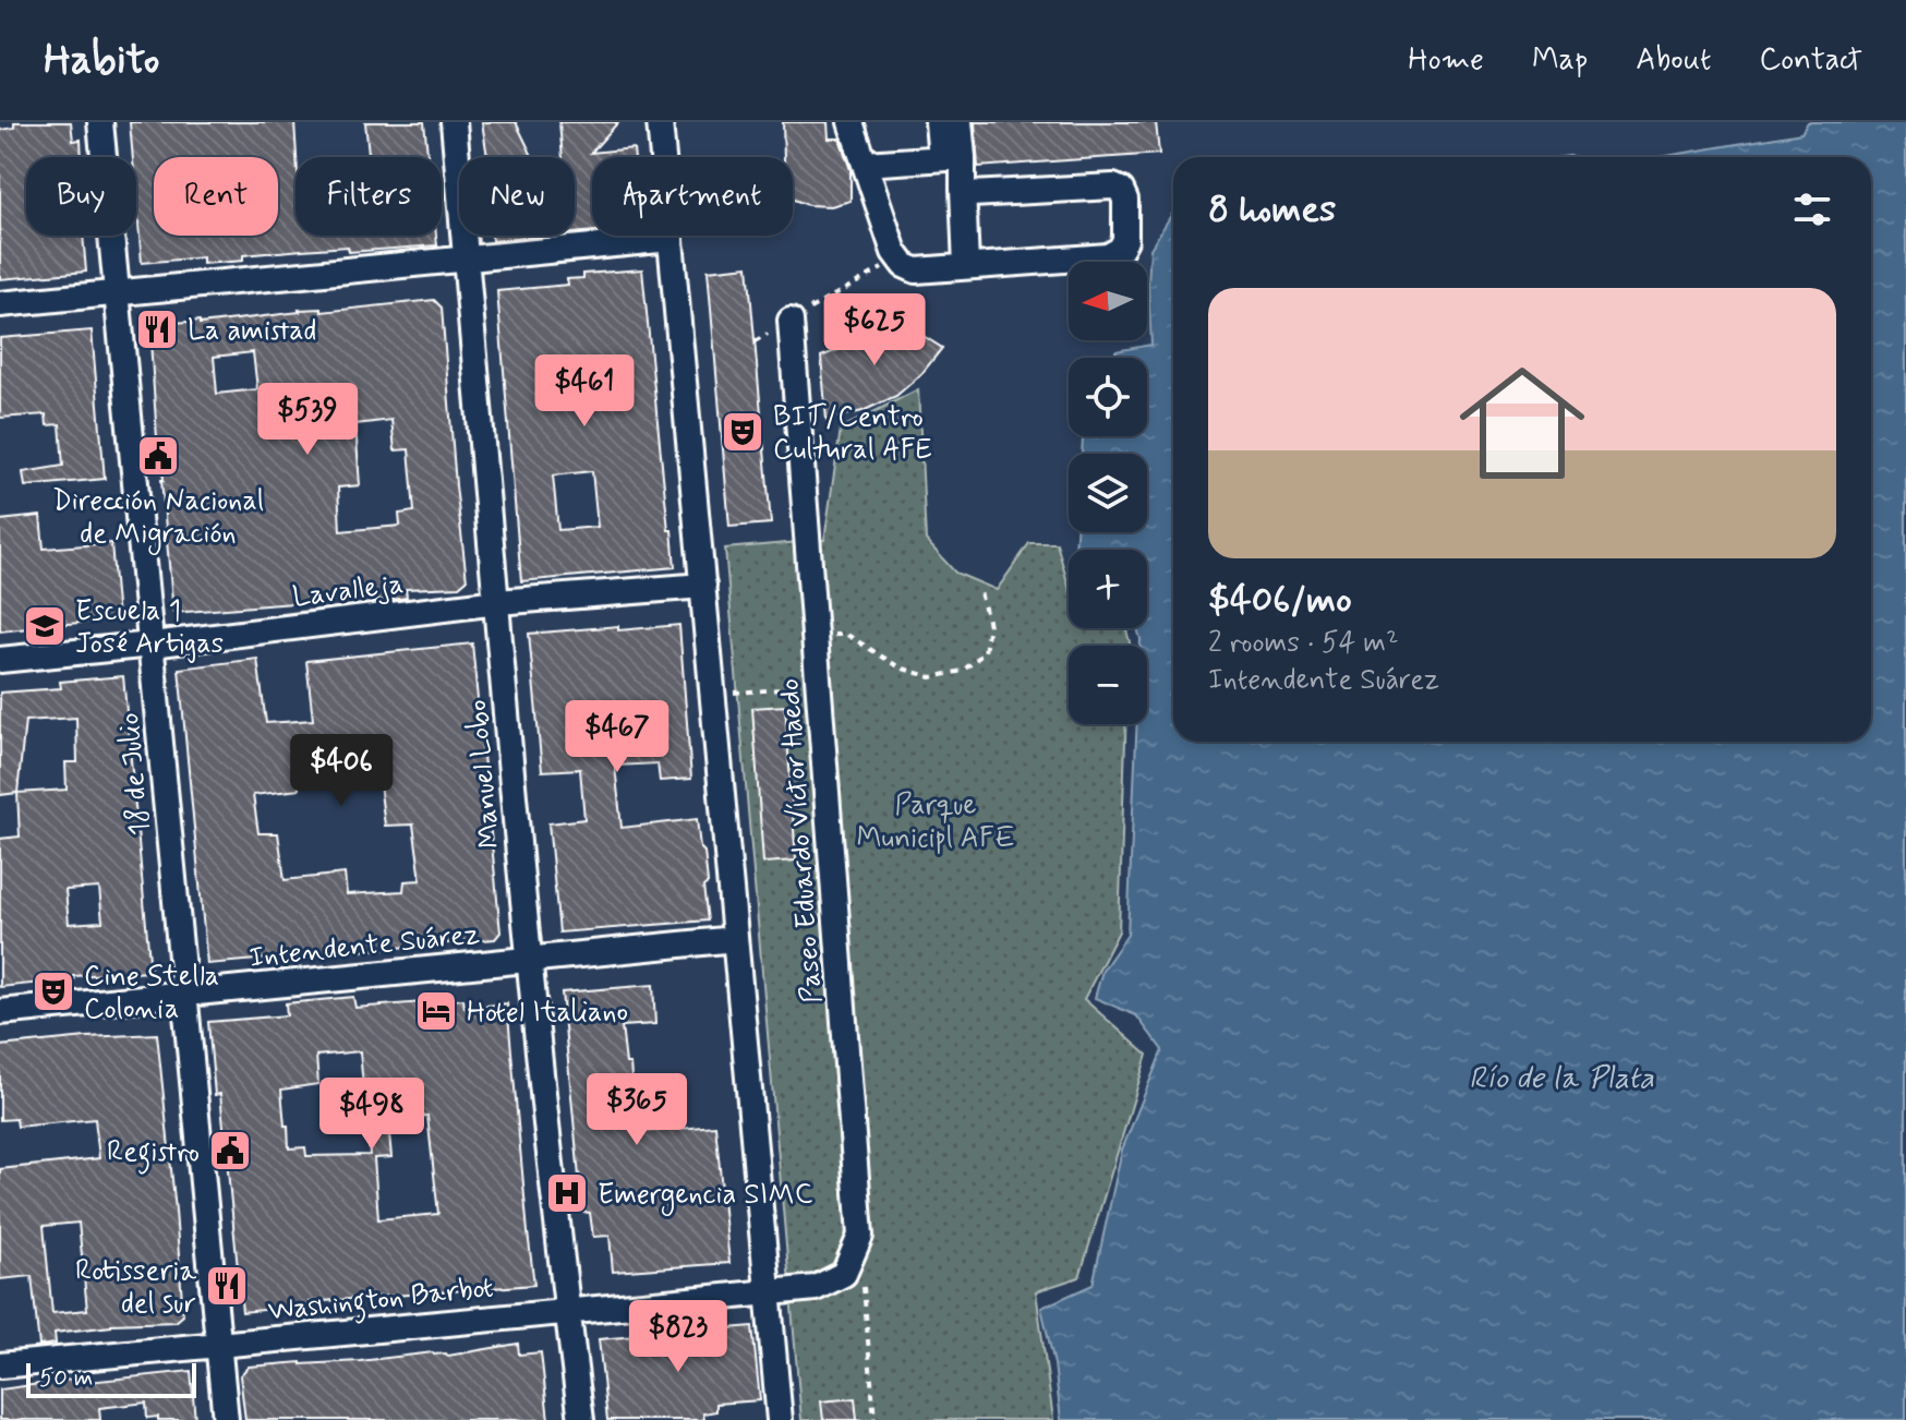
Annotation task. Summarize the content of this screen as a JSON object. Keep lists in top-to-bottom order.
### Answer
{
  "streets": {
    "street": [
      "Lavalleja",
      "18 de Julio",
      "Manuel Lobo",
      "Paseo Eduardo Víctor Haedo",
      "Intendente Suárez",
      "Washington Barbot"
    ]
  },
  "crossings": [
    ["Lavalleja", "18 de Julio"],
    ["Lavalleja", "Manuel Lobo"],
    ["18 de Julio", "Intendente Suárez"],
    ["18 de Julio", "Washington Barbot"],
    ["Manuel Lobo", "Intendente Suárez"],
    ["Manuel Lobo", "Washington Barbot"],
    ["Paseo Eduardo Víctor Haedo", "Washington Barbot"]
  ],
  "water": ["Río de la Plata"],
  "parks": ["Parque Municipl AFE"],
  "places": {
    "restaurant": ["La amistad", "Rotisseria del sur"],
    "theatre": ["BIT/Centro Cultural AFE", "Cine Stella Colonia"],
    "public building": ["Dirección Nacional de Migración", "Registro"],
    "school or university": ["Escuela 1 José Artigas"],
    "hotel": ["Hotel Italiano"],
    "hospital": ["Emergencia SIMC"]
  },
  "scale_bar": "50 m",
  "north": "left",
  "page": {
    "header": "Habito",
    "nav": [
      "Home",
      "Map",
      "About",
      "Contact"
    ],
    "chip": [
      "Buy",
      "Rent",
      "Filters",
      "New",
      "Apartment"
    ],
    "heading": "8 homes",
    "map_buttons": ["+", "−"],
    "list": [
      {
        "name": "$406/mo",
        "note": "2 rooms · 54 m² · Intendente Suárez"
      }
    ],
    "price": [
      "$625",
      "$461",
      "$539",
      "$467",
      "$406",
      "$365",
      "$498",
      "$823"
    ],
    "scale": "50 m"
  }
}
